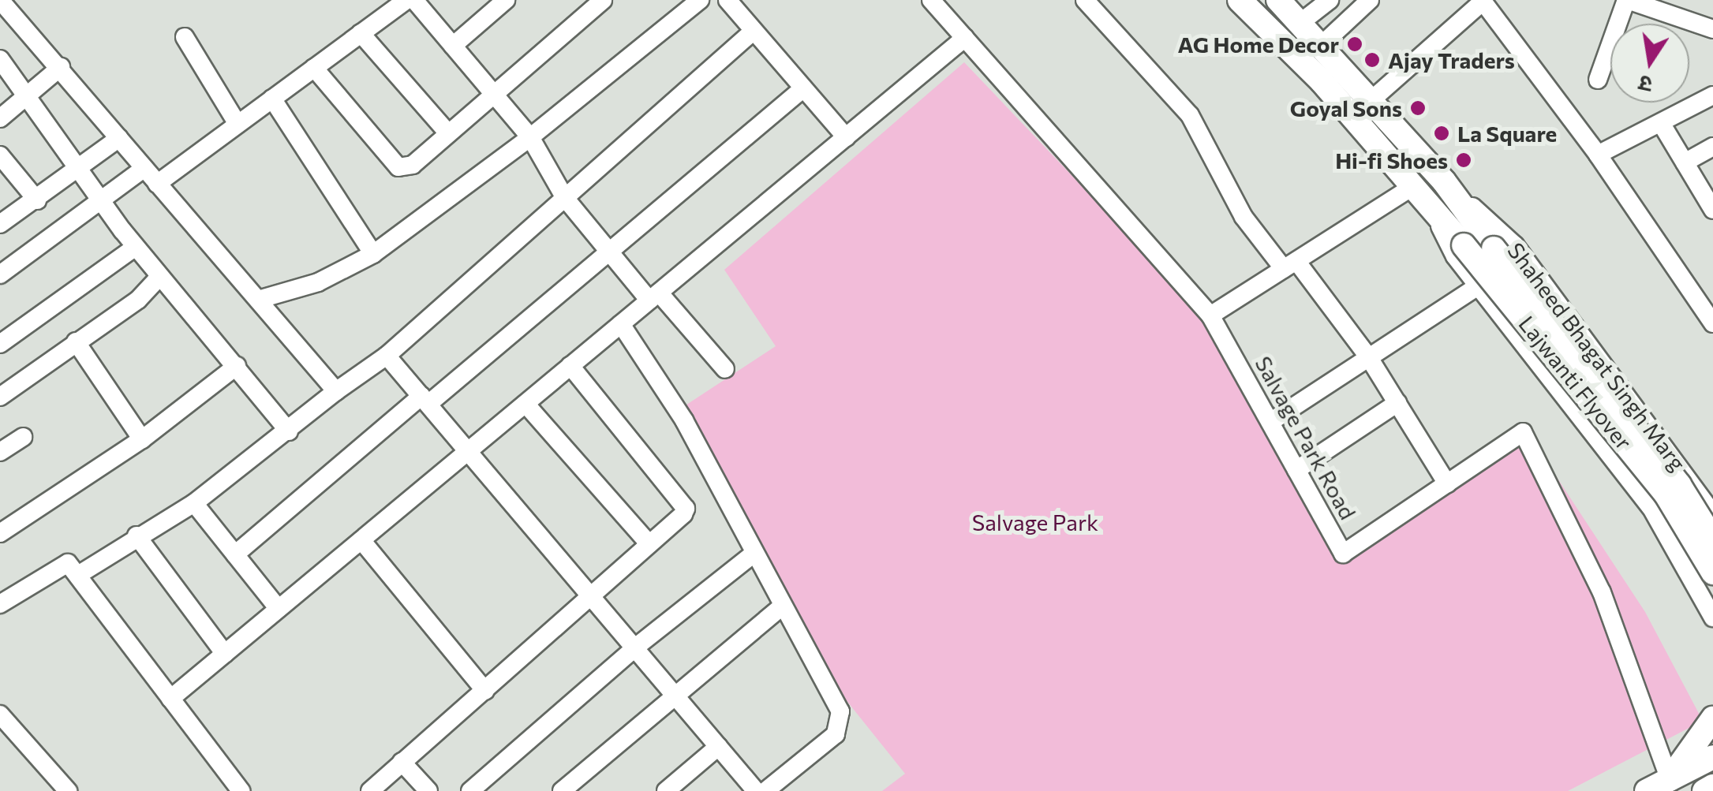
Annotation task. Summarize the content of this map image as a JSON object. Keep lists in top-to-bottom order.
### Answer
{
  "streets": {
    "main road": ["Shaheed Bhagat Singh Marg", "Lajwanti Flyover"],
    "street": ["Salvage Park Road"]
  },
  "crossings": [
    ["Shaheed Bhagat Singh Marg", "Lajwanti Flyover"]
  ],
  "parks": ["Salvage Park"],
  "places": [
    "AG Home Decor",
    "Ajay Traders",
    "Goyal Sons",
    "La Square",
    "Hi-fi Shoes"
  ],
  "north": "bottom"
}
